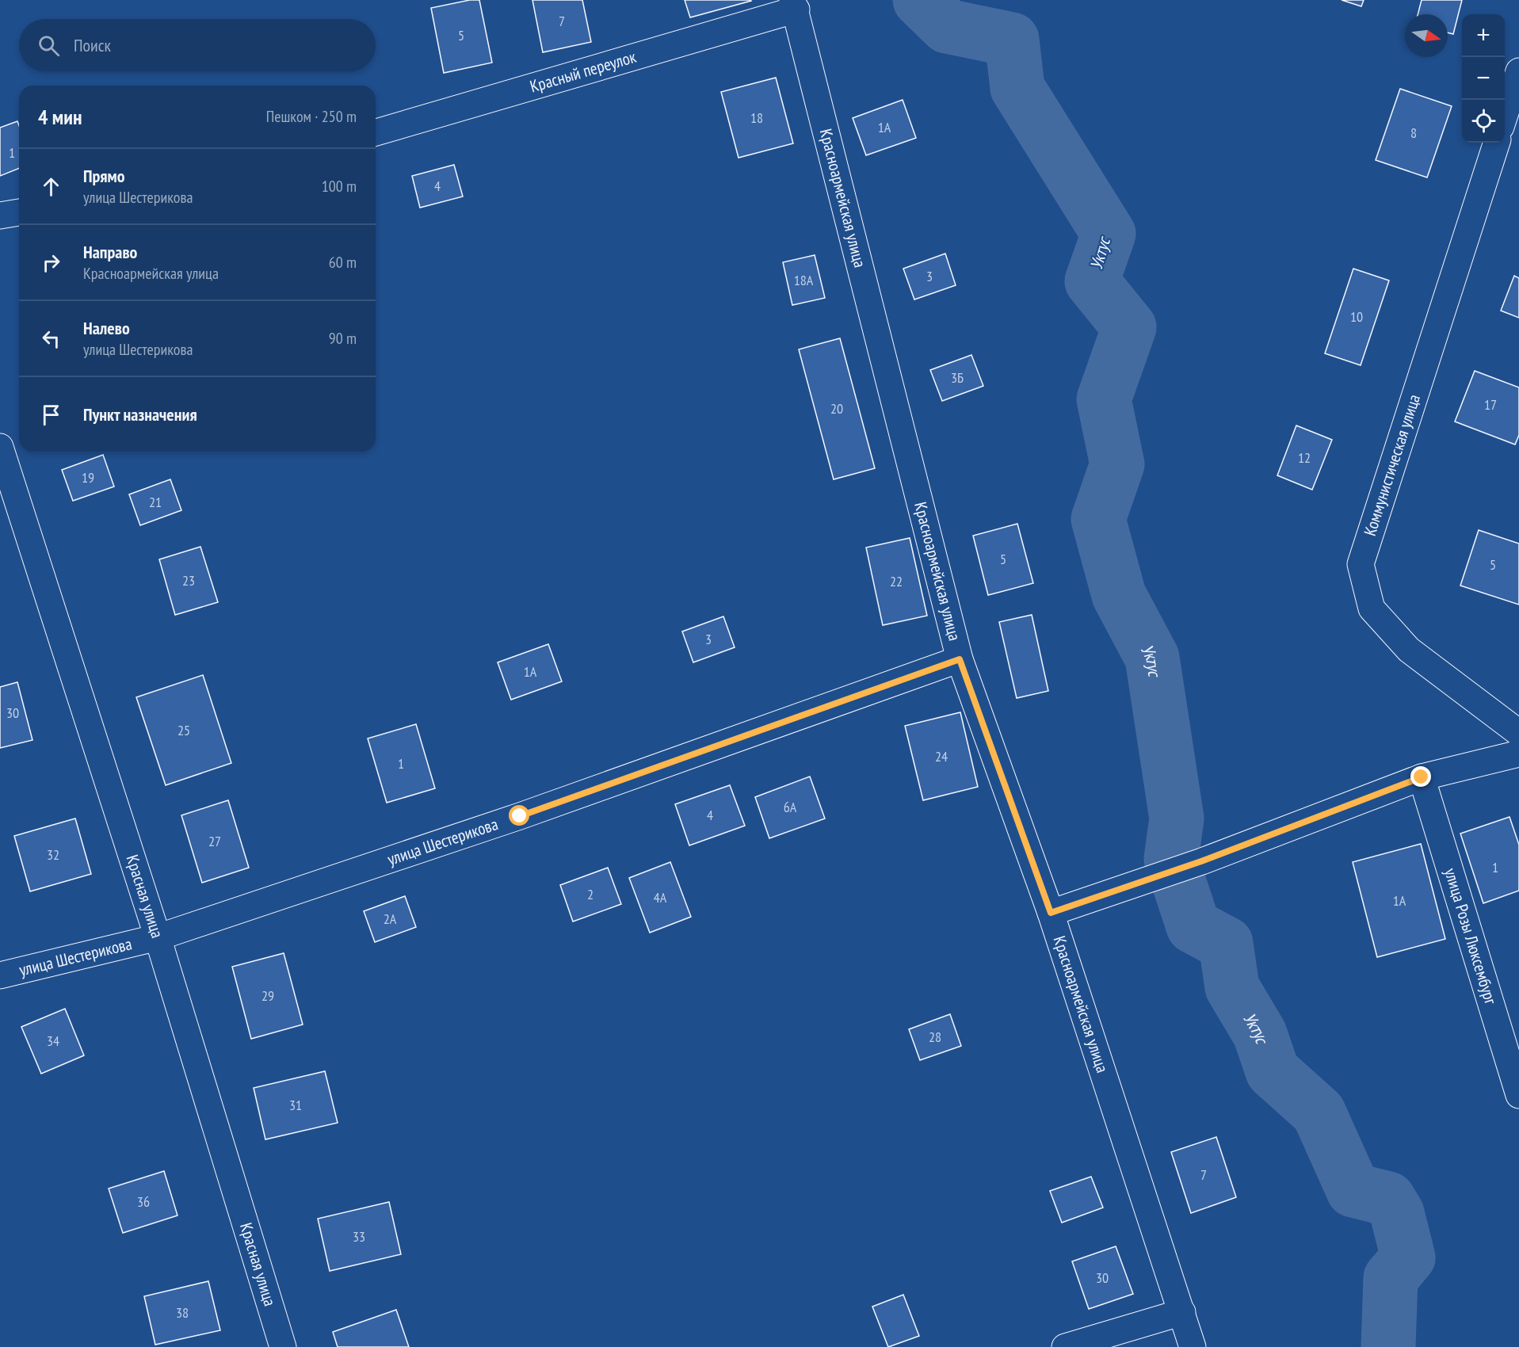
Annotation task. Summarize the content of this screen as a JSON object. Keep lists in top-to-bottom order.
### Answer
{
  "streets": {
    "street": [
      "Красный переулок",
      "Красноармейская улица",
      "Коммунистическая улица",
      "улица Шестерикова",
      "Красная улица",
      "улица Розы Люксембург"
    ]
  },
  "crossings": [
    ["Красный переулок", "Красноармейская улица"],
    ["Красноармейская улица", "улица Шестерикова"],
    ["улица Шестерикова", "Красная улица"]
  ],
  "water": ["Уктус"],
  "house_numbers": [
    "7",
    "5",
    "18",
    "1А",
    "8",
    "1",
    "4",
    "3",
    "18А",
    "10",
    "3Б",
    "17",
    "20",
    "12",
    "19",
    "21",
    "5",
    "5",
    "23",
    "22",
    "3",
    "1А",
    "30",
    "25",
    "24",
    "1",
    "6А",
    "4",
    "27",
    "32",
    "1",
    "2",
    "4А",
    "1А",
    "2А",
    "29",
    "28",
    "34",
    "31",
    "7",
    "36",
    "33",
    "30",
    "38"
  ],
  "north": "right",
  "page": {
    "map_buttons": ["+", "−"],
    "search": "Поиск",
    "heading": ["4 мин", "Пешком · 250 m"],
    "list": [
      ["Прямо", "улица Шестерикова", "100 m"],
      ["Направо", "Красноармейская улица", "60 m"],
      ["Налево", "улица Шестерикова", "90 m"],
      "Пункт назначения"
    ]
  }
}
